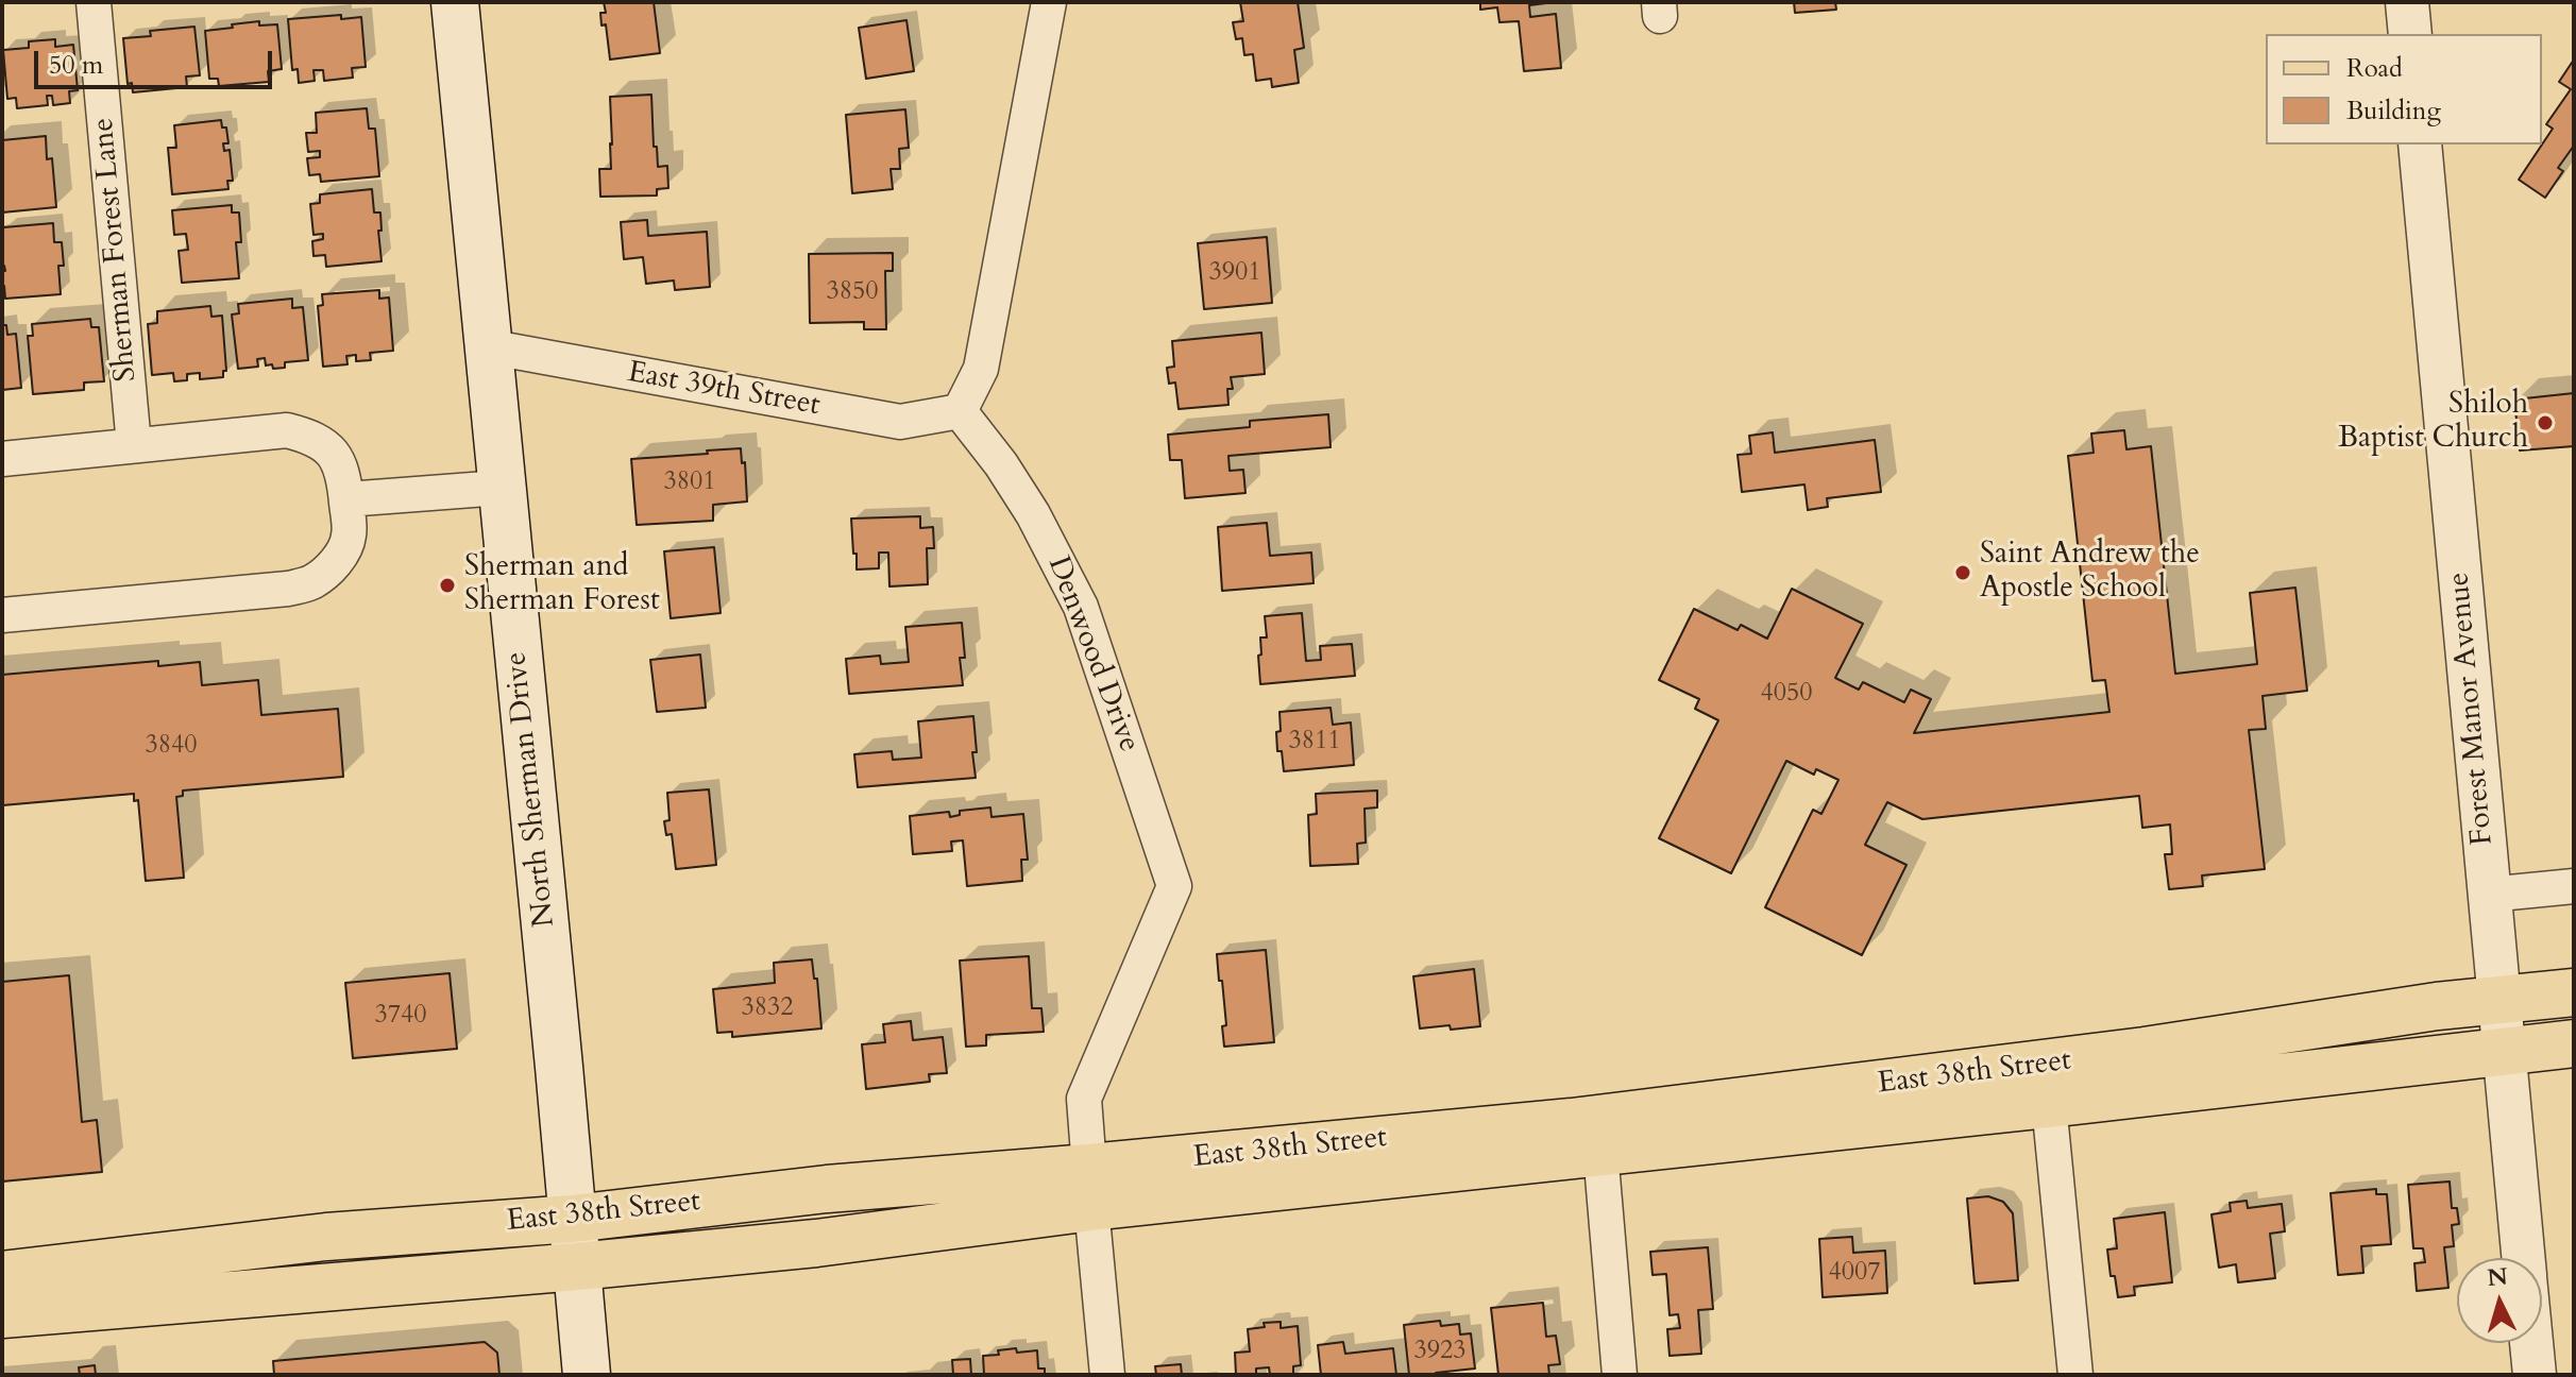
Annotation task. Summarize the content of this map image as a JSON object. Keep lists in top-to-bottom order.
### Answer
{
  "streets": {
    "main road": ["North Sherman Drive", "East 38th Street"],
    "street": [
      "Sherman Forest Lane",
      "East 39th Street",
      "Denwood Drive",
      "Forest Manor Avenue"
    ]
  },
  "crossings": [
    ["East 39th Street", "Denwood Drive"],
    ["East 39th Street", "North Sherman Drive"],
    ["Denwood Drive", "East 38th Street"],
    ["Forest Manor Avenue", "East 38th Street"],
    ["North Sherman Drive", "East 38th Street"]
  ],
  "places": ["Shiloh Baptist Church", "Saint Andrew the Apostle School", "Sherman and Sherman Forest"],
  "house_numbers": [
    "3901",
    "3850",
    "3801",
    "4050",
    "3811",
    "3840",
    "3832",
    "3740",
    "4007",
    "3923"
  ],
  "legend": ["Road", "Building"],
  "scale_bar": "50 m",
  "north": "top"
}
